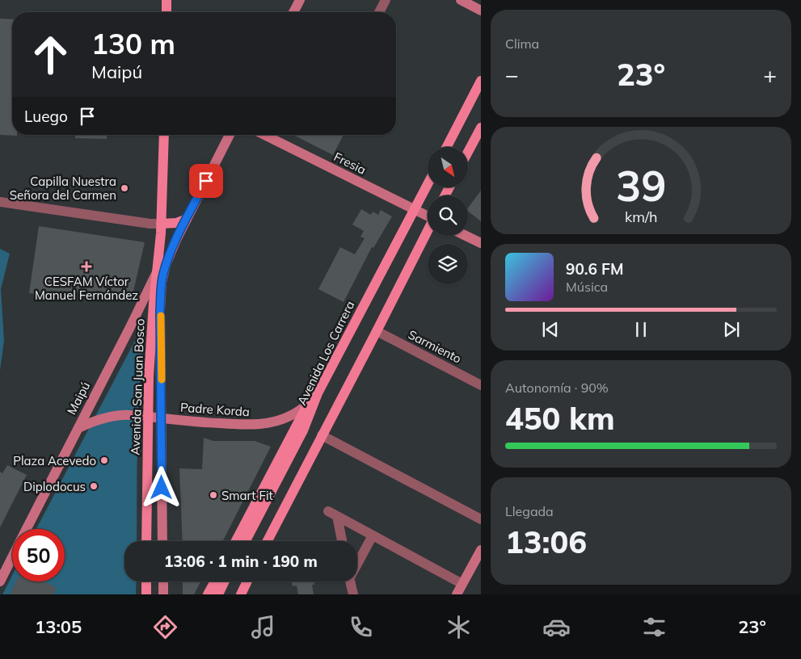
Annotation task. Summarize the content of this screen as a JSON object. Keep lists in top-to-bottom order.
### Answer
{
  "streets": {
    "main road": [
      "Fresia",
      "Avenida Los Carrera",
      "Avenida San Juan Bosco",
      "Maipú",
      "Padre Korda"
    ],
    "street": ["Sarmiento"]
  },
  "crossings": [
    ["Fresia", "Avenida Los Carrera"],
    ["Avenida Los Carrera", "Padre Korda"],
    ["Avenida San Juan Bosco", "Maipú"],
    ["Avenida San Juan Bosco", "Padre Korda"],
    ["Maipú", "Padre Korda"]
  ],
  "places": {
    "other": [
      "Capilla Nuestra Señora del Carmen",
      "Plaza Acevedo",
      "Diplodocus",
      "Smart Fit"
    ],
    "health": ["CESFAM Víctor Manuel Fernández"]
  },
  "north": "bottom right",
  "page": {
    "tile": [
      "Clima",
      ["Autonomía · 90%", "450 km"],
      ["Llegada", "13:06"]
    ],
    "turn": ["130 m", "Maipú"],
    "heat": ["−", "23°", "+"],
    "then": "Luego",
    "song": ["90.6 FM", "Música"],
    "limit": "50",
    "trip": "13:06 · 1 min · 190 m",
    "tabs": ["13:05", "23°"],
    "gauge": ["39", "km/h"]
  }
}
